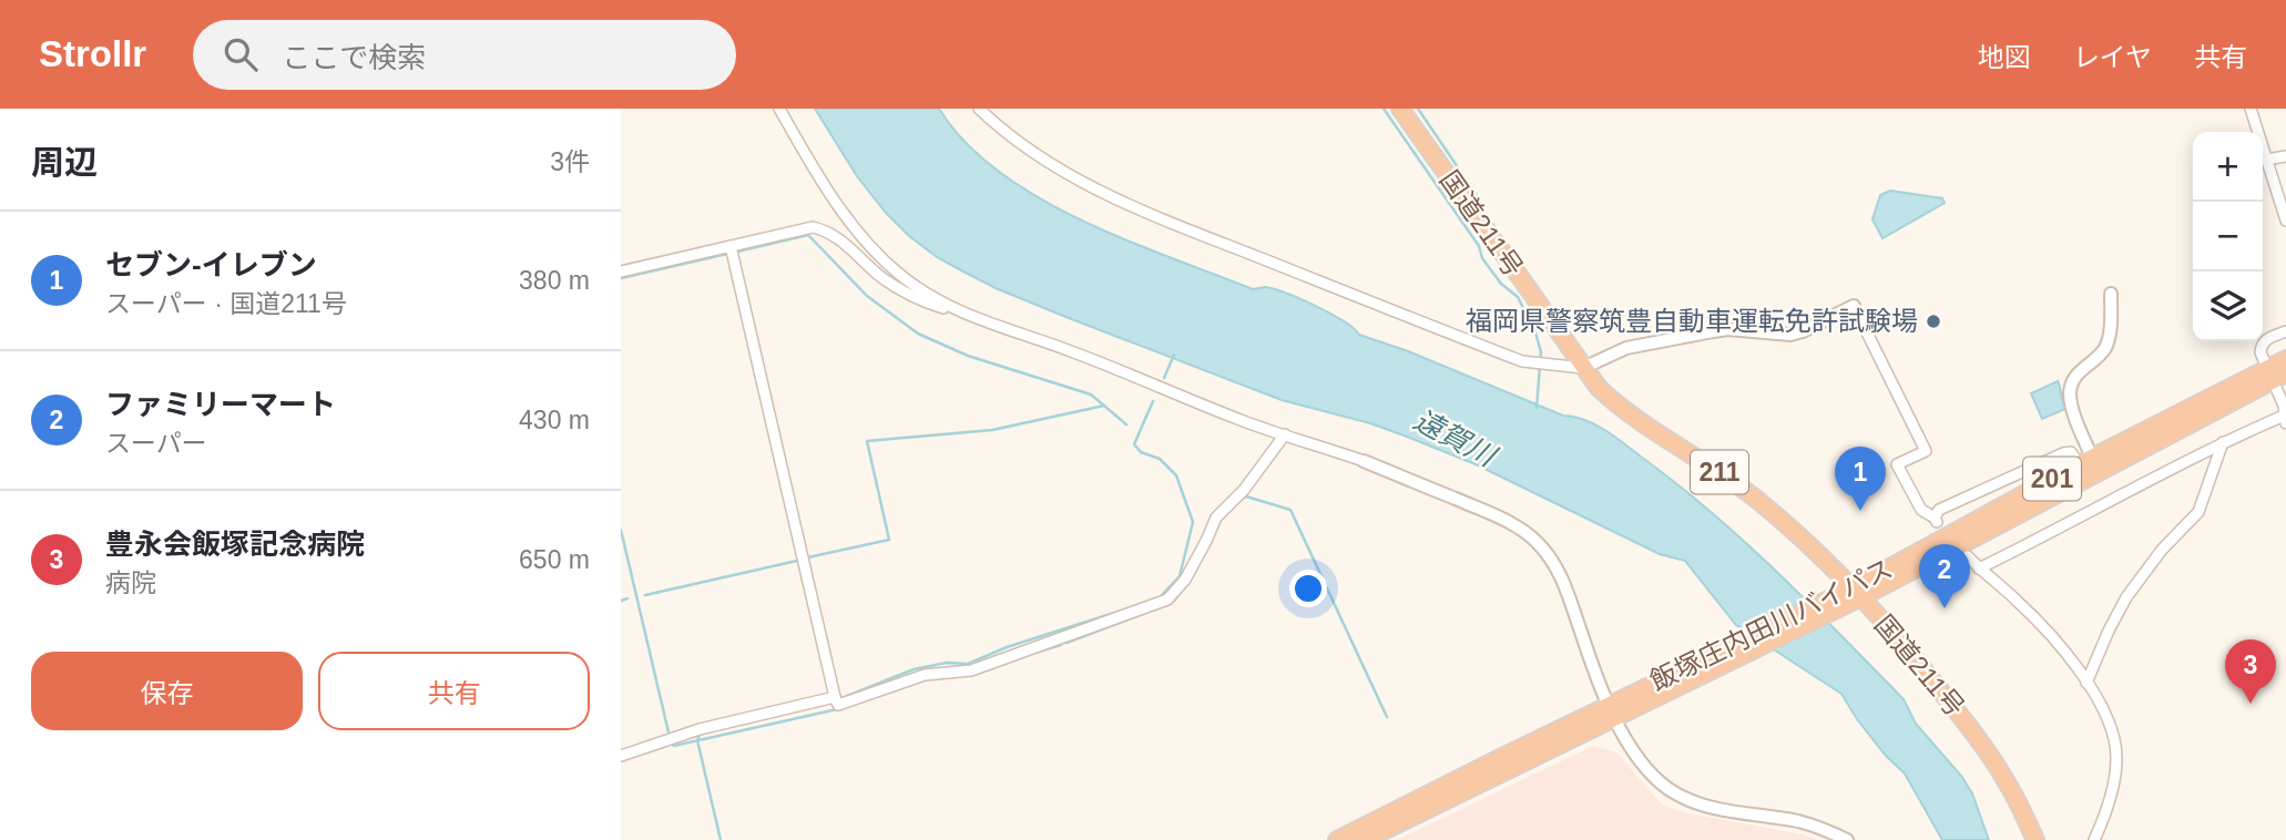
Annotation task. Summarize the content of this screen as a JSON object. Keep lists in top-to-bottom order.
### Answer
{
  "streets": {
    "highway": [
      "国道211号",
      "211",
      "201",
      "飯塚庄内田川バイパス"
    ]
  },
  "crossings": [
    ["国道211号", "飯塚庄内田川バイパス"]
  ],
  "water": ["遠賀川"],
  "places": ["福岡県警察筑豊自動車運転免許試験場"],
  "page": {
    "header": "Strollr",
    "search": "ここで検索",
    "nav": ["地図", "レイヤ", "共有"],
    "heading": ["周辺", "3件"],
    "map_buttons": ["+", "−"],
    "list": [
      {
        "mark": "1",
        "name": "セブン-イレブン",
        "note": "スーパー · 国道211号",
        "value": "380 m"
      },
      {
        "mark": "2",
        "name": "ファミリーマート",
        "note": "スーパー",
        "value": "430 m"
      },
      {
        "mark": "3",
        "name": "豊永会飯塚記念病院",
        "note": "病院",
        "value": "650 m"
      }
    ],
    "pins": ["1", "2", "3"],
    "buttons": ["保存", "共有"]
  }
}
